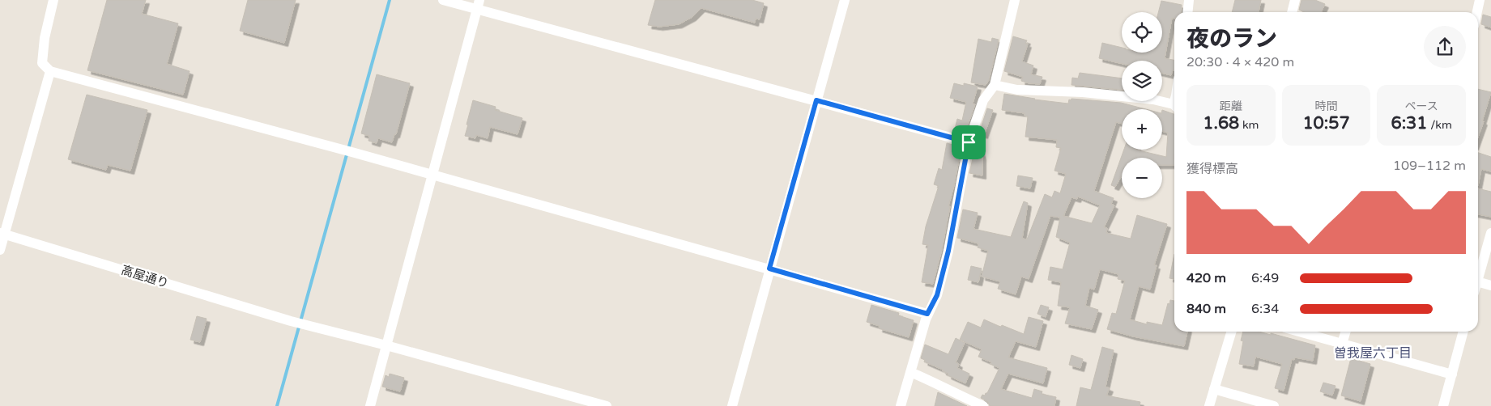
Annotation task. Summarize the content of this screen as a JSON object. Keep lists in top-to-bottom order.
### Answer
{
  "streets": {
    "street": ["高屋通り"]
  },
  "districts": ["曽我屋六丁目"],
  "page": {
    "map_buttons": ["+", "−"],
    "heading": ["夜のラン", "20:30 · 4 × 420 m"],
    "stats": [
      ["距離", "1.68 km"],
      ["時間", "10:57"],
      ["ペース", "6:31 /km"]
    ],
    "chart": ["獲得標高", "109–112 m"],
    "list": [
      {
        "name": "420 m",
        "note": "6:49"
      },
      {
        "name": "840 m",
        "note": "6:34"
      }
    ]
  }
}
